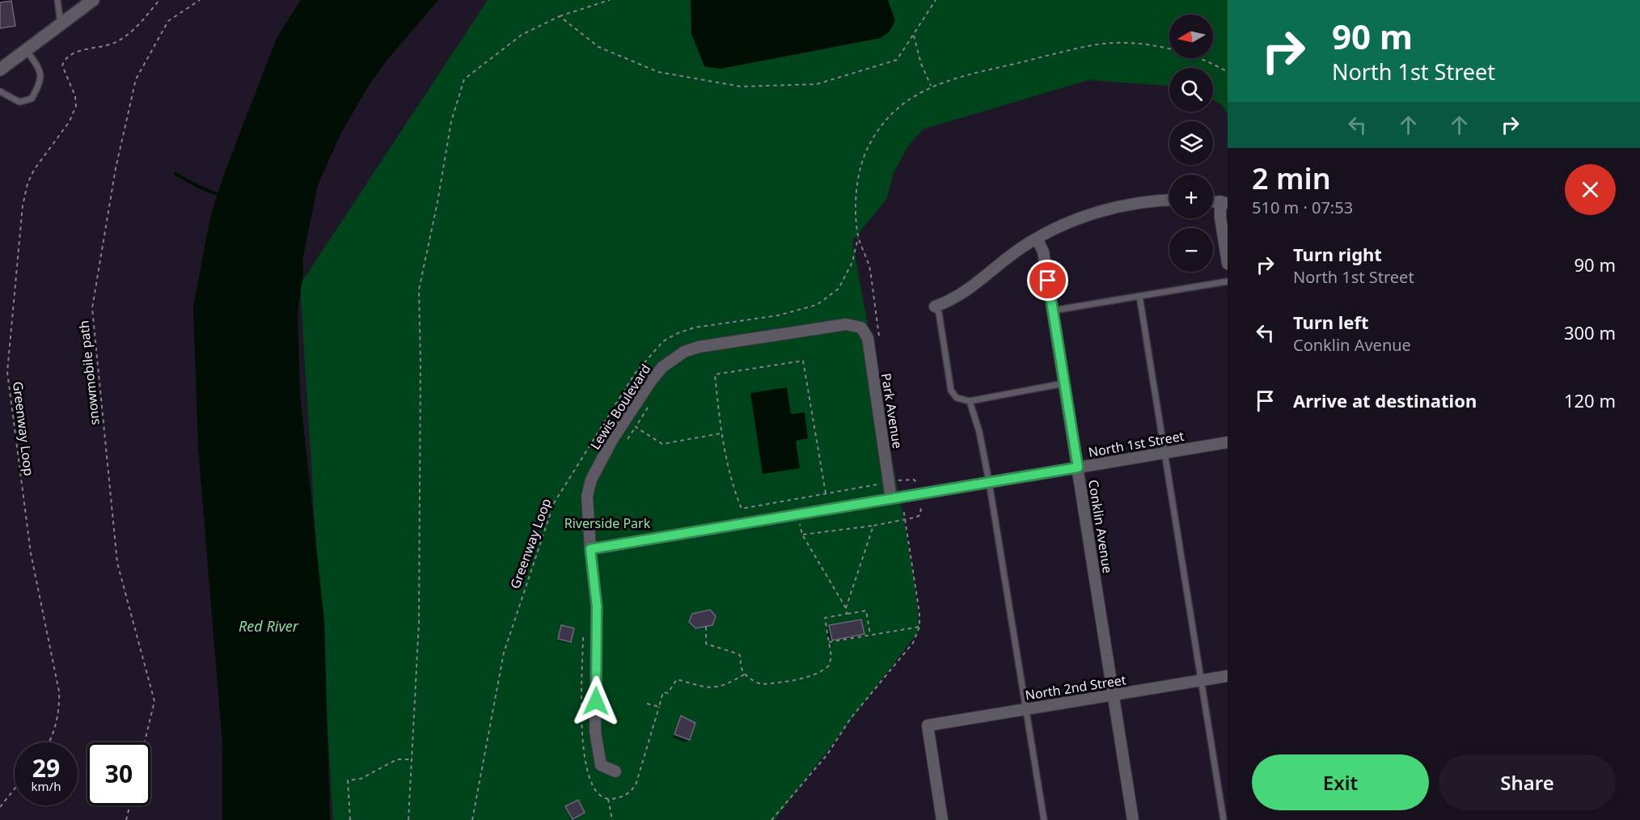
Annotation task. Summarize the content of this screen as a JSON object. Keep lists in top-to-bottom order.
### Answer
{
  "streets": {
    "street": [
      "Lewis Boulevard",
      "Park Avenue",
      "North 1st Street",
      "Conklin Avenue",
      "North 2nd Street"
    ],
    "path": ["snowmobile path", "Greenway Loop"]
  },
  "crossings": [
    ["Lewis Boulevard", "Park Avenue"],
    ["Lewis Boulevard", "North 1st Street"],
    ["Park Avenue", "North 1st Street"],
    ["North 1st Street", "Conklin Avenue"],
    ["Conklin Avenue", "North 2nd Street"]
  ],
  "water": ["Red River"],
  "parks": ["Riverside Park"],
  "north": "left",
  "page": {
    "turn": ["90 m", "North 1st Street"],
    "map_buttons": ["+", "−"],
    "heading": ["2 min", "510 m · 07:53"],
    "list": [
      {
        "name": "Turn right",
        "note": "North 1st Street",
        "value": "90 m"
      },
      {
        "name": "Turn left",
        "note": "Conklin Avenue",
        "value": "300 m"
      },
      {
        "name": "Arrive at destination",
        "value": "120 m"
      }
    ],
    "speed": "29 km/h",
    "limit": "30",
    "buttons": ["Exit", "Share"]
  }
}
